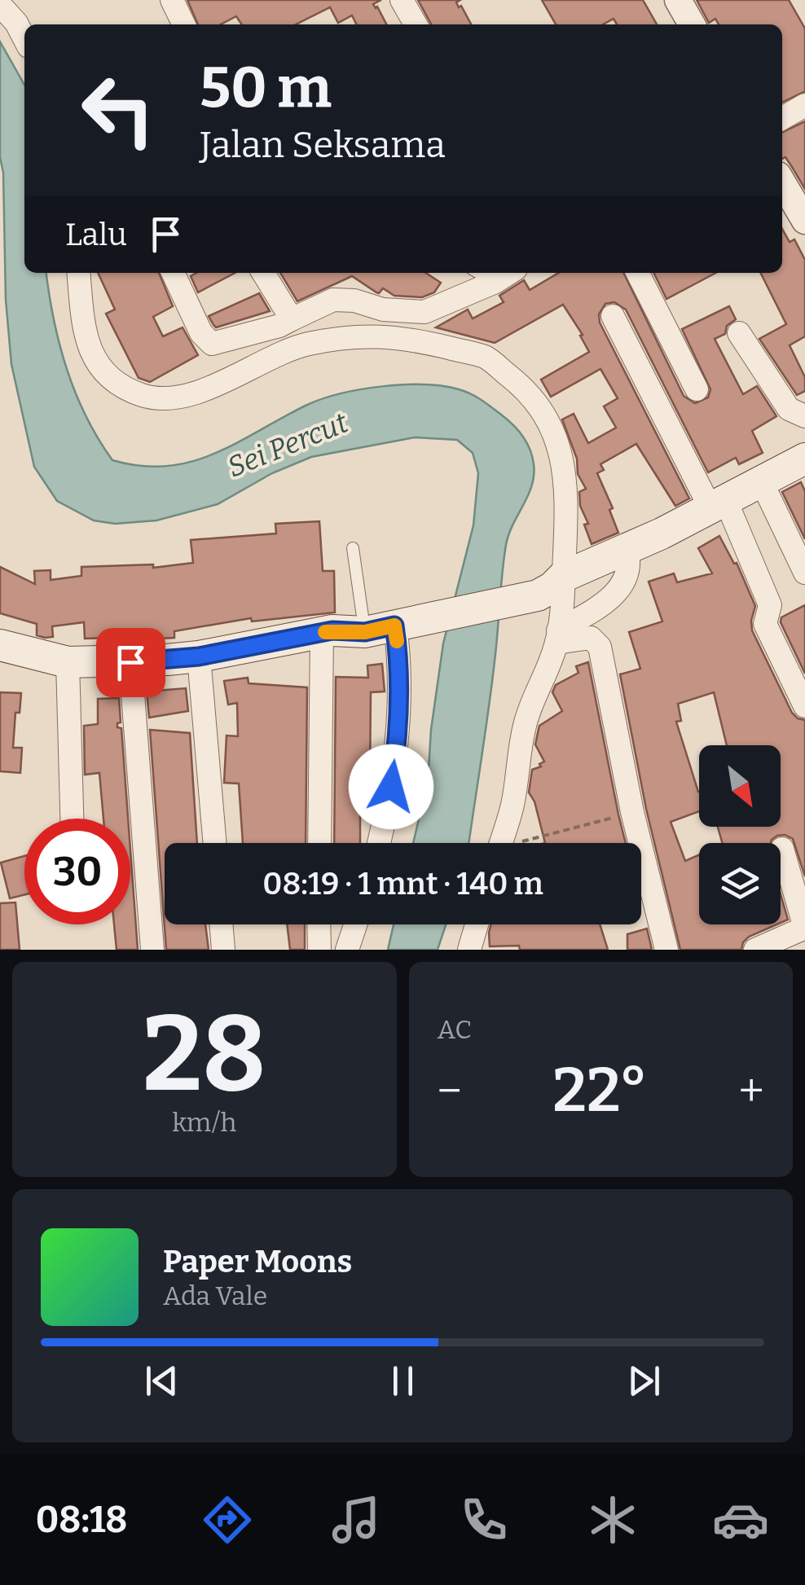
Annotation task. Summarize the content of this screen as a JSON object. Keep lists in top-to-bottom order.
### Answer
{
  "water": ["Sei Percut"],
  "north": "bottom right",
  "page": {
    "turn": ["50 m", "Jalan Seksama"],
    "then": "Lalu",
    "limit": "30",
    "trip": "08:19 · 1 mnt · 140 m",
    "tile": [
      ["28", "km/h"],
      "AC"
    ],
    "heat": ["−", "22°", "+"],
    "song": ["Paper Moons", "Ada Vale"],
    "tabs": "08:18"
  }
}
